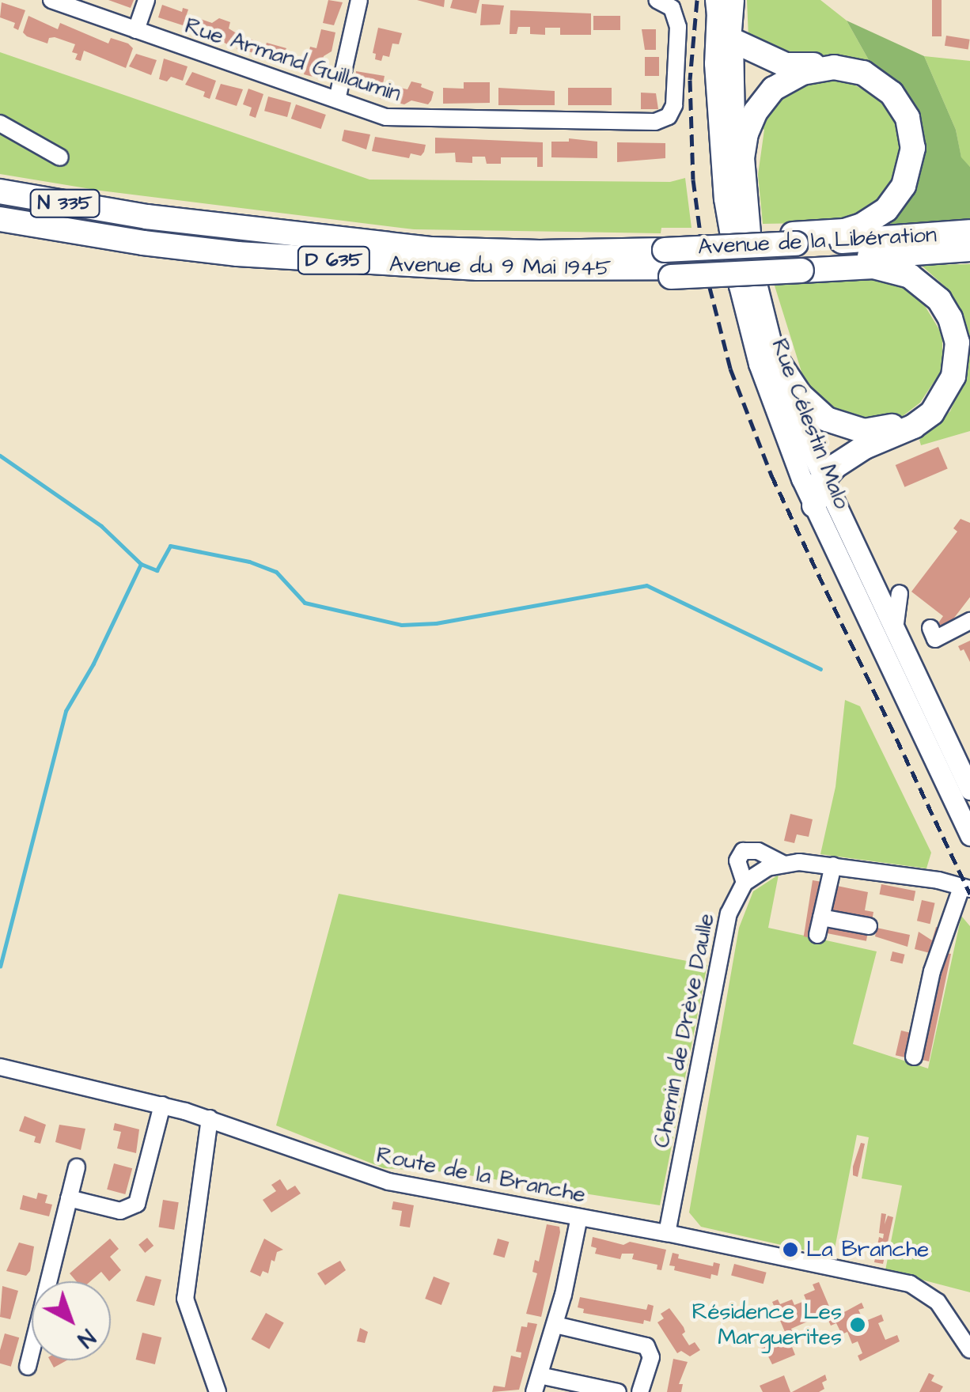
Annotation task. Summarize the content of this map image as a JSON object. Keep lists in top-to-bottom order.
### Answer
{
  "streets": {
    "highway": [
      "N 335",
      "Avenue de la Libération",
      "D 635",
      "Avenue du 9 Mai 1945"
    ],
    "main road": ["Rue Célestin Malo"],
    "street": ["Rue Armand Guillaumin", "Chemin de Drève Daulle", "Route de la Branche"]
  },
  "crossings": [
    ["N 335", "Avenue du 9 Mai 1945"],
    ["Avenue de la Libération", "Avenue du 9 Mai 1945"],
    ["Chemin de Drève Daulle", "Route de la Branche"]
  ],
  "places": ["La Branche", "Résidence Les Marguerites"],
  "north": "bottom right"
}
